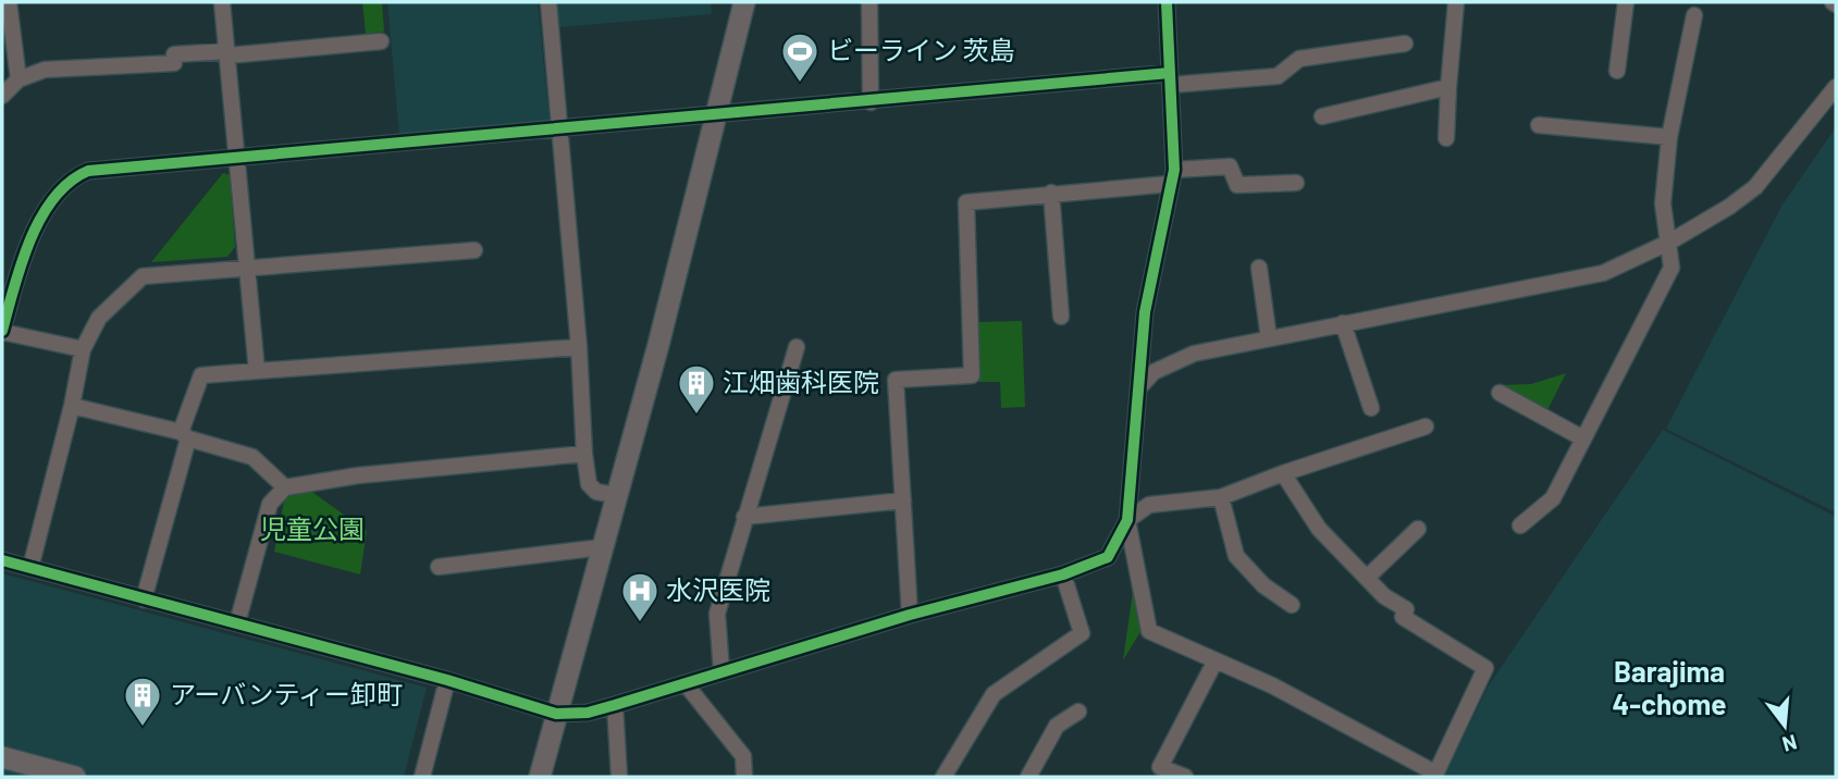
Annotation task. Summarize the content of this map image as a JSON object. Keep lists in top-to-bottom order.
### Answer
{
  "districts": ["Barajima 4-chome"],
  "parks": ["児童公園"],
  "places": {
    "sports": ["ビーライン 茨島"],
    "building": ["江畑歯科医院", "アーバンティー卸町"],
    "hospital": ["水沢医院"]
  },
  "north": "bottom"
}
